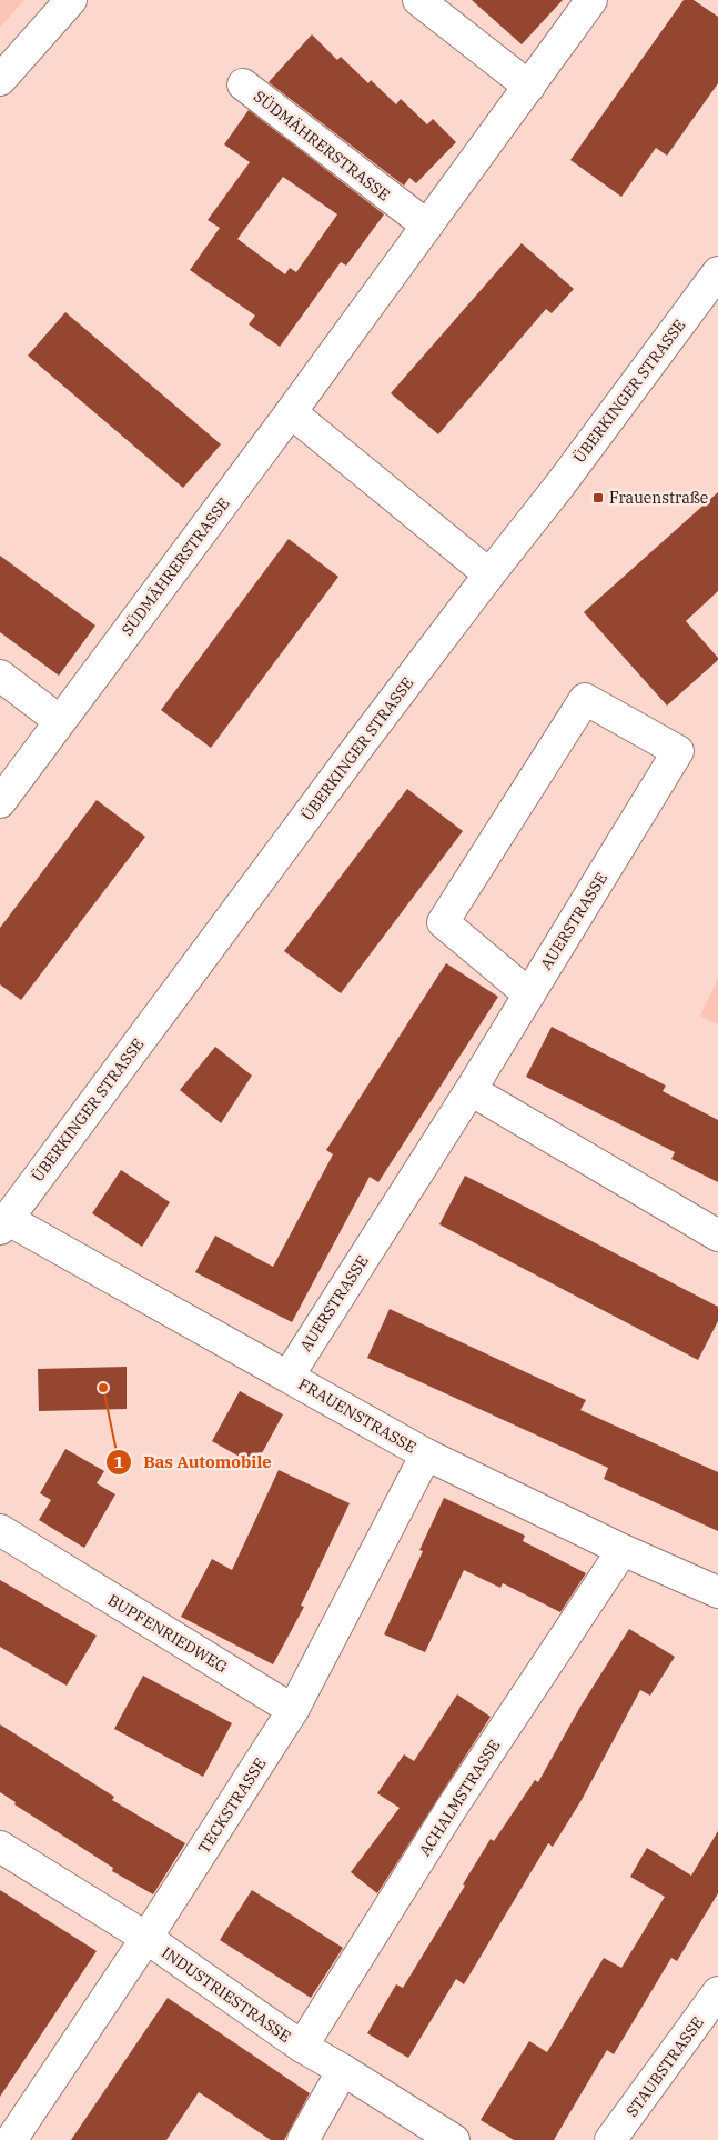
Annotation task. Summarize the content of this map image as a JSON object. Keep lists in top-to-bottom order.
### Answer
{
  "streets": {
    "street": [
      "SÜDMÄHRERSTRASSE",
      "ÜBERKINGER STRASSE",
      "AUERSTRASSE",
      "FRAUENSTRASSE",
      "BUPFENRIEDWEG",
      "ACHALMSTRASSE",
      "TECKSTRASSE",
      "INDUSTRIESTRASSE",
      "STAUBSTRASSE"
    ]
  },
  "crossings": [
    ["ÜBERKINGER STRASSE", "FRAUENSTRASSE"],
    ["AUERSTRASSE", "FRAUENSTRASSE"],
    ["FRAUENSTRASSE", "ACHALMSTRASSE"],
    ["FRAUENSTRASSE", "TECKSTRASSE"],
    ["BUPFENRIEDWEG", "TECKSTRASSE"],
    ["ACHALMSTRASSE", "INDUSTRIESTRASSE"],
    ["TECKSTRASSE", "INDUSTRIESTRASSE"]
  ],
  "places": {
    "transit": ["Frauenstraße"],
    "other": ["Bas Automobile"]
  }
}
